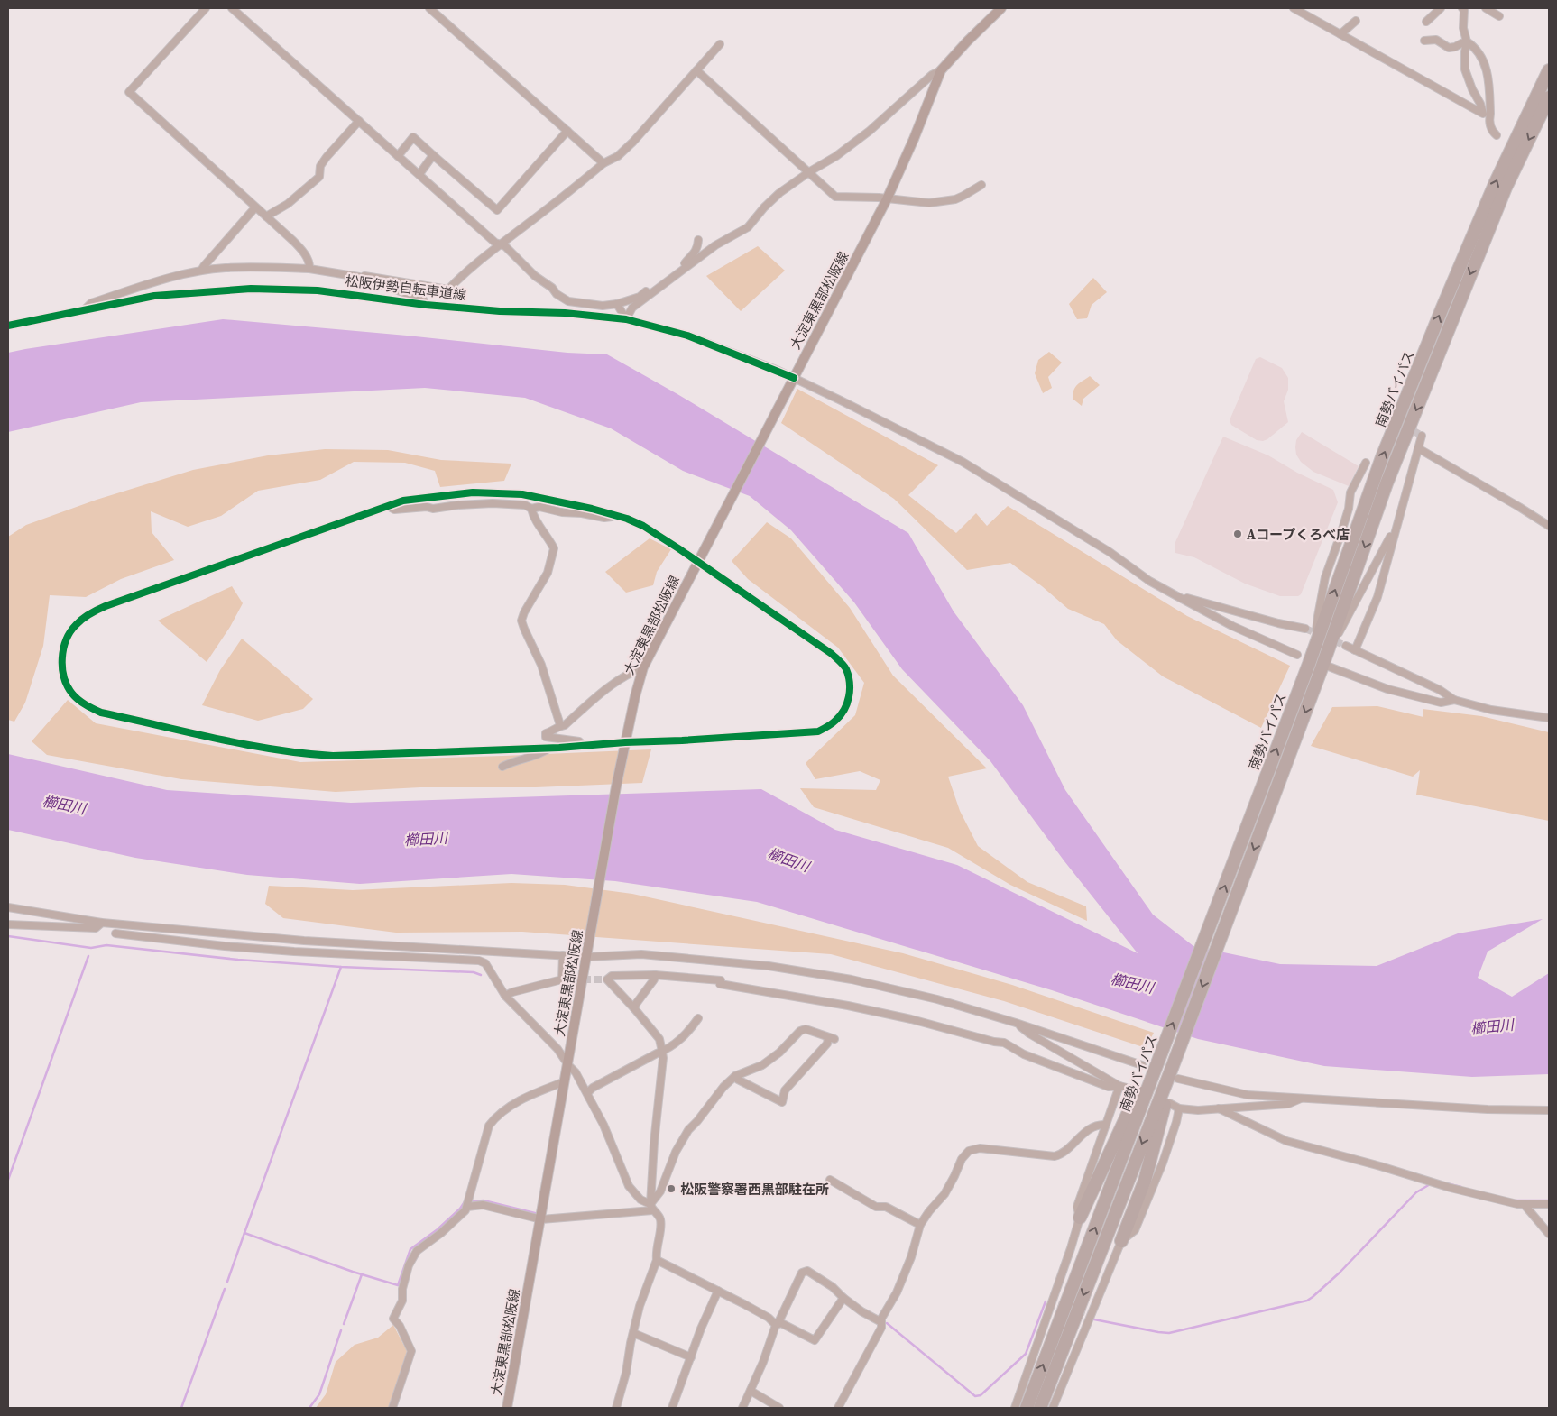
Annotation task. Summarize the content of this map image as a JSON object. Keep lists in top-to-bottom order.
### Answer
{
  "streets": {
    "highway": ["南勢バイパス"],
    "main road": ["大淀東黒部松阪線"],
    "street": ["松阪伊勢自転車道線"]
  },
  "crossings": [
    ["松阪伊勢自転車道線", "大淀東黒部松阪線"]
  ],
  "water": ["櫛田川"],
  "places": ["Aコープくろべ店", "松阪警察署西黒部駐在所"]
}
